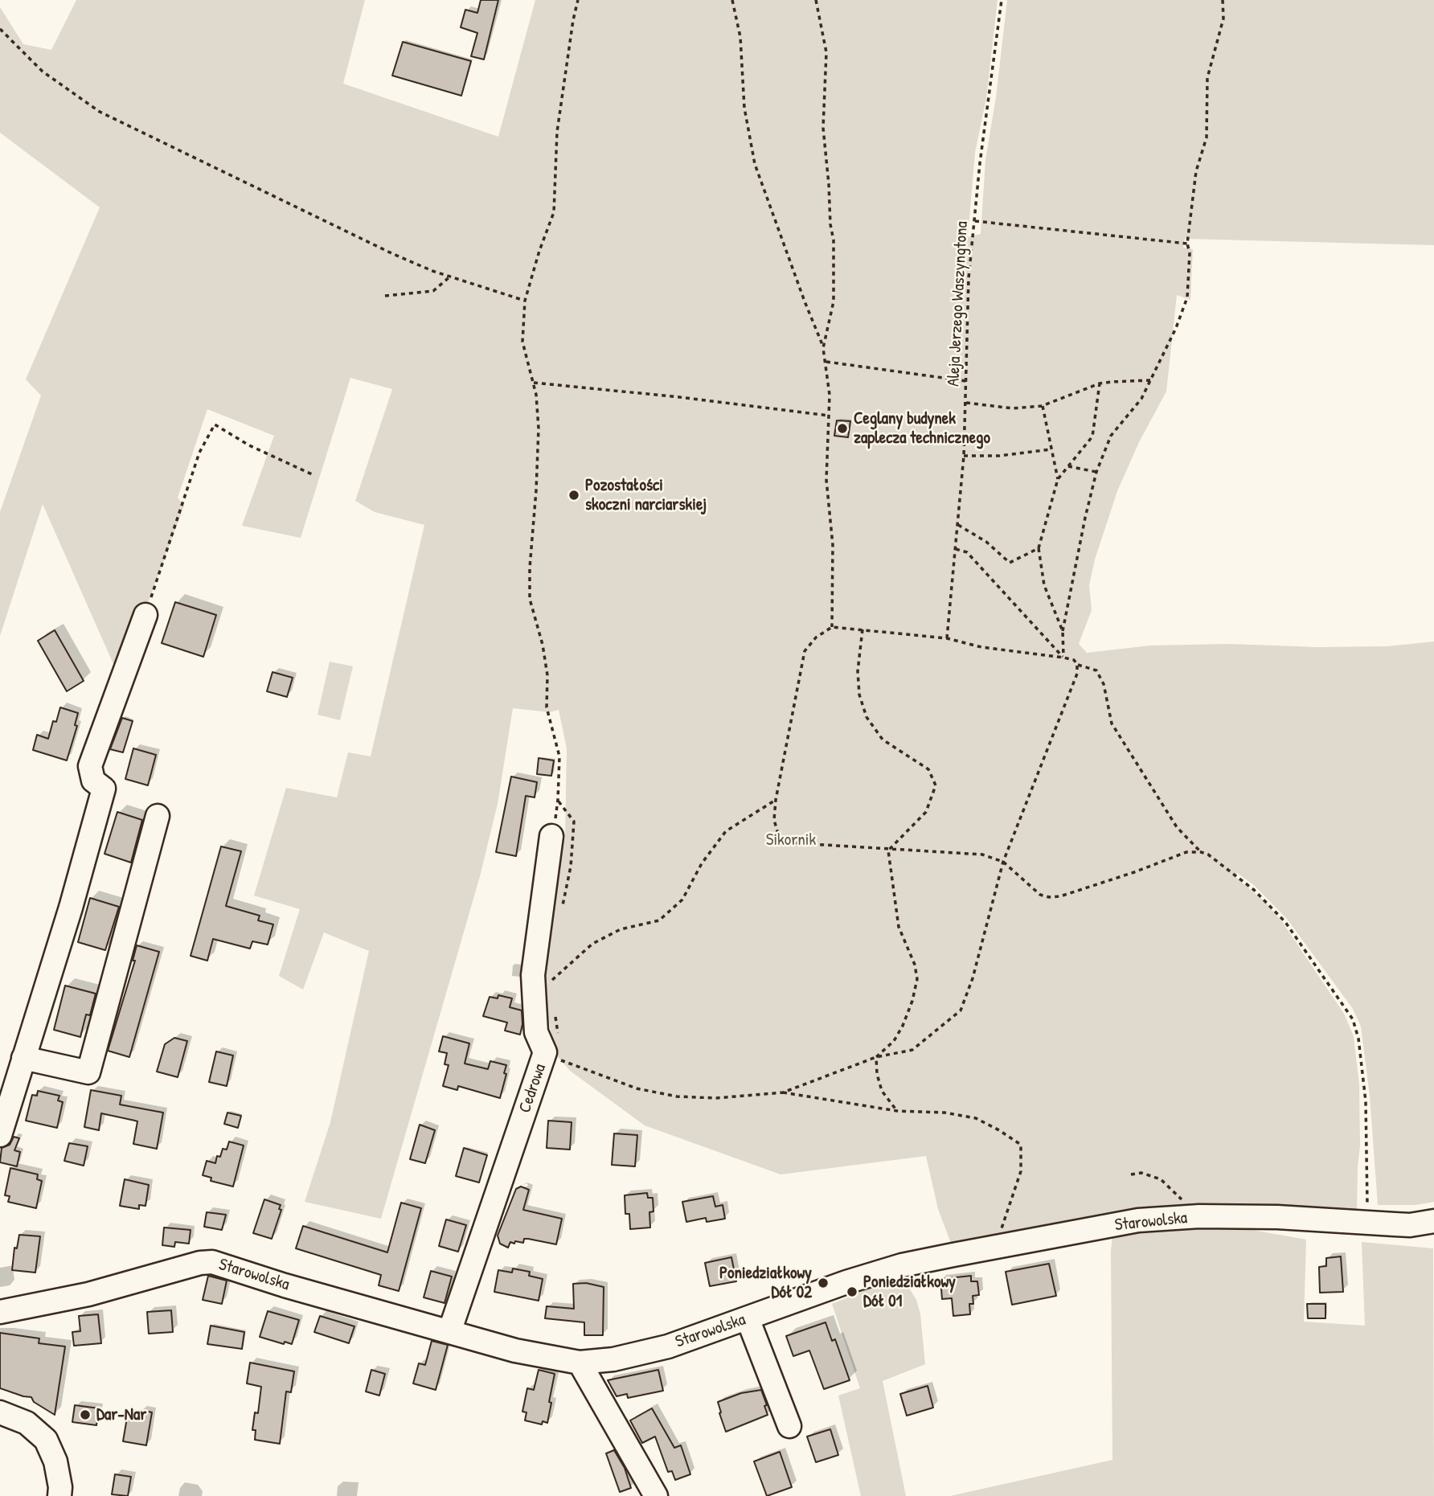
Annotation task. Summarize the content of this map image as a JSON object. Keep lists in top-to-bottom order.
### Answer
{
  "streets": {
    "street": ["Cedrowa", "Starowolska"],
    "path": ["Aleja Jerzego Waszyngtona"]
  },
  "crossings": [
    ["Cedrowa", "Starowolska"]
  ],
  "parks": ["Sikornik"],
  "places": [
    "Ceglany budynek zaplecza technicznego",
    "Pozostałości skoczni narciarskiej",
    "Poniedziałkowy Dół 02",
    "Poniedziałkowy Dół 01",
    "Dar-Nar"
  ]
}
